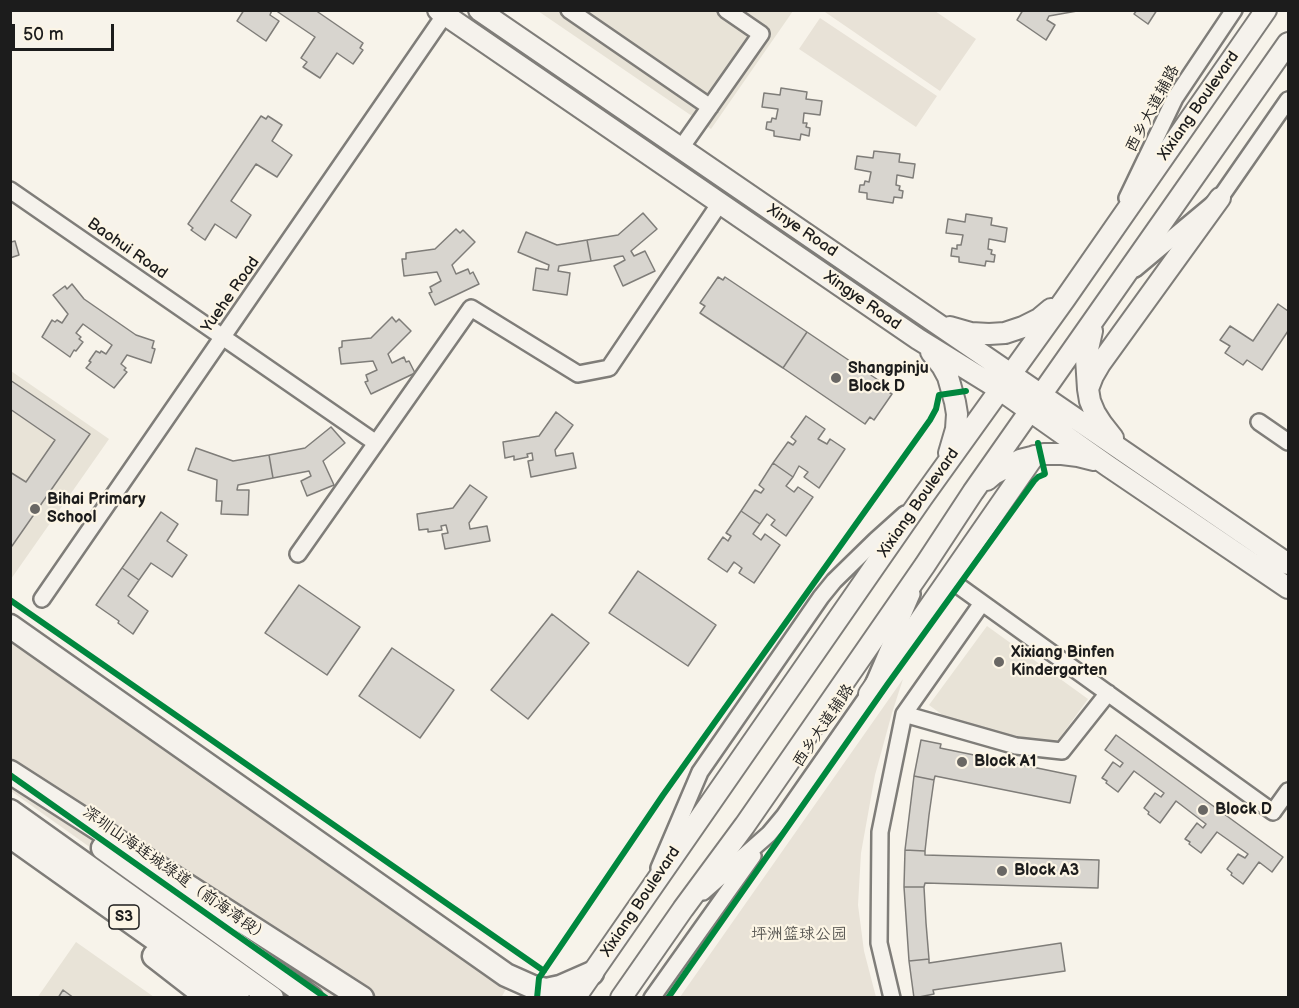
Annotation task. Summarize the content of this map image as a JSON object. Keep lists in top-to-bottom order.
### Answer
{
  "streets": {
    "highway": ["S3"],
    "main road": ["Xixiang Boulevard", "Xinye Road", "Xingye Road"],
    "street": ["西乡大道辅路", "Baohui Road", "Yuehe Road"],
    "cycle path": ["深圳山海连城绿道（前海湾段）"]
  },
  "crossings": [
    ["Xixiang Boulevard", "西乡大道辅路"],
    ["Xixiang Boulevard", "Xinye Road"],
    ["Xixiang Boulevard", "Xingye Road"],
    ["Xinye Road", "Xingye Road"],
    ["Baohui Road", "Yuehe Road"],
    ["Yuehe Road", "Xingye Road"]
  ],
  "parks": ["坪洲篮球公园"],
  "places": [
    "Shangpinju Block D",
    "Bihai Primary School",
    "Xixiang Binfen Kindergarten",
    "Block A1",
    "Block D",
    "Block A3"
  ],
  "scale_bar": "50 m"
}
